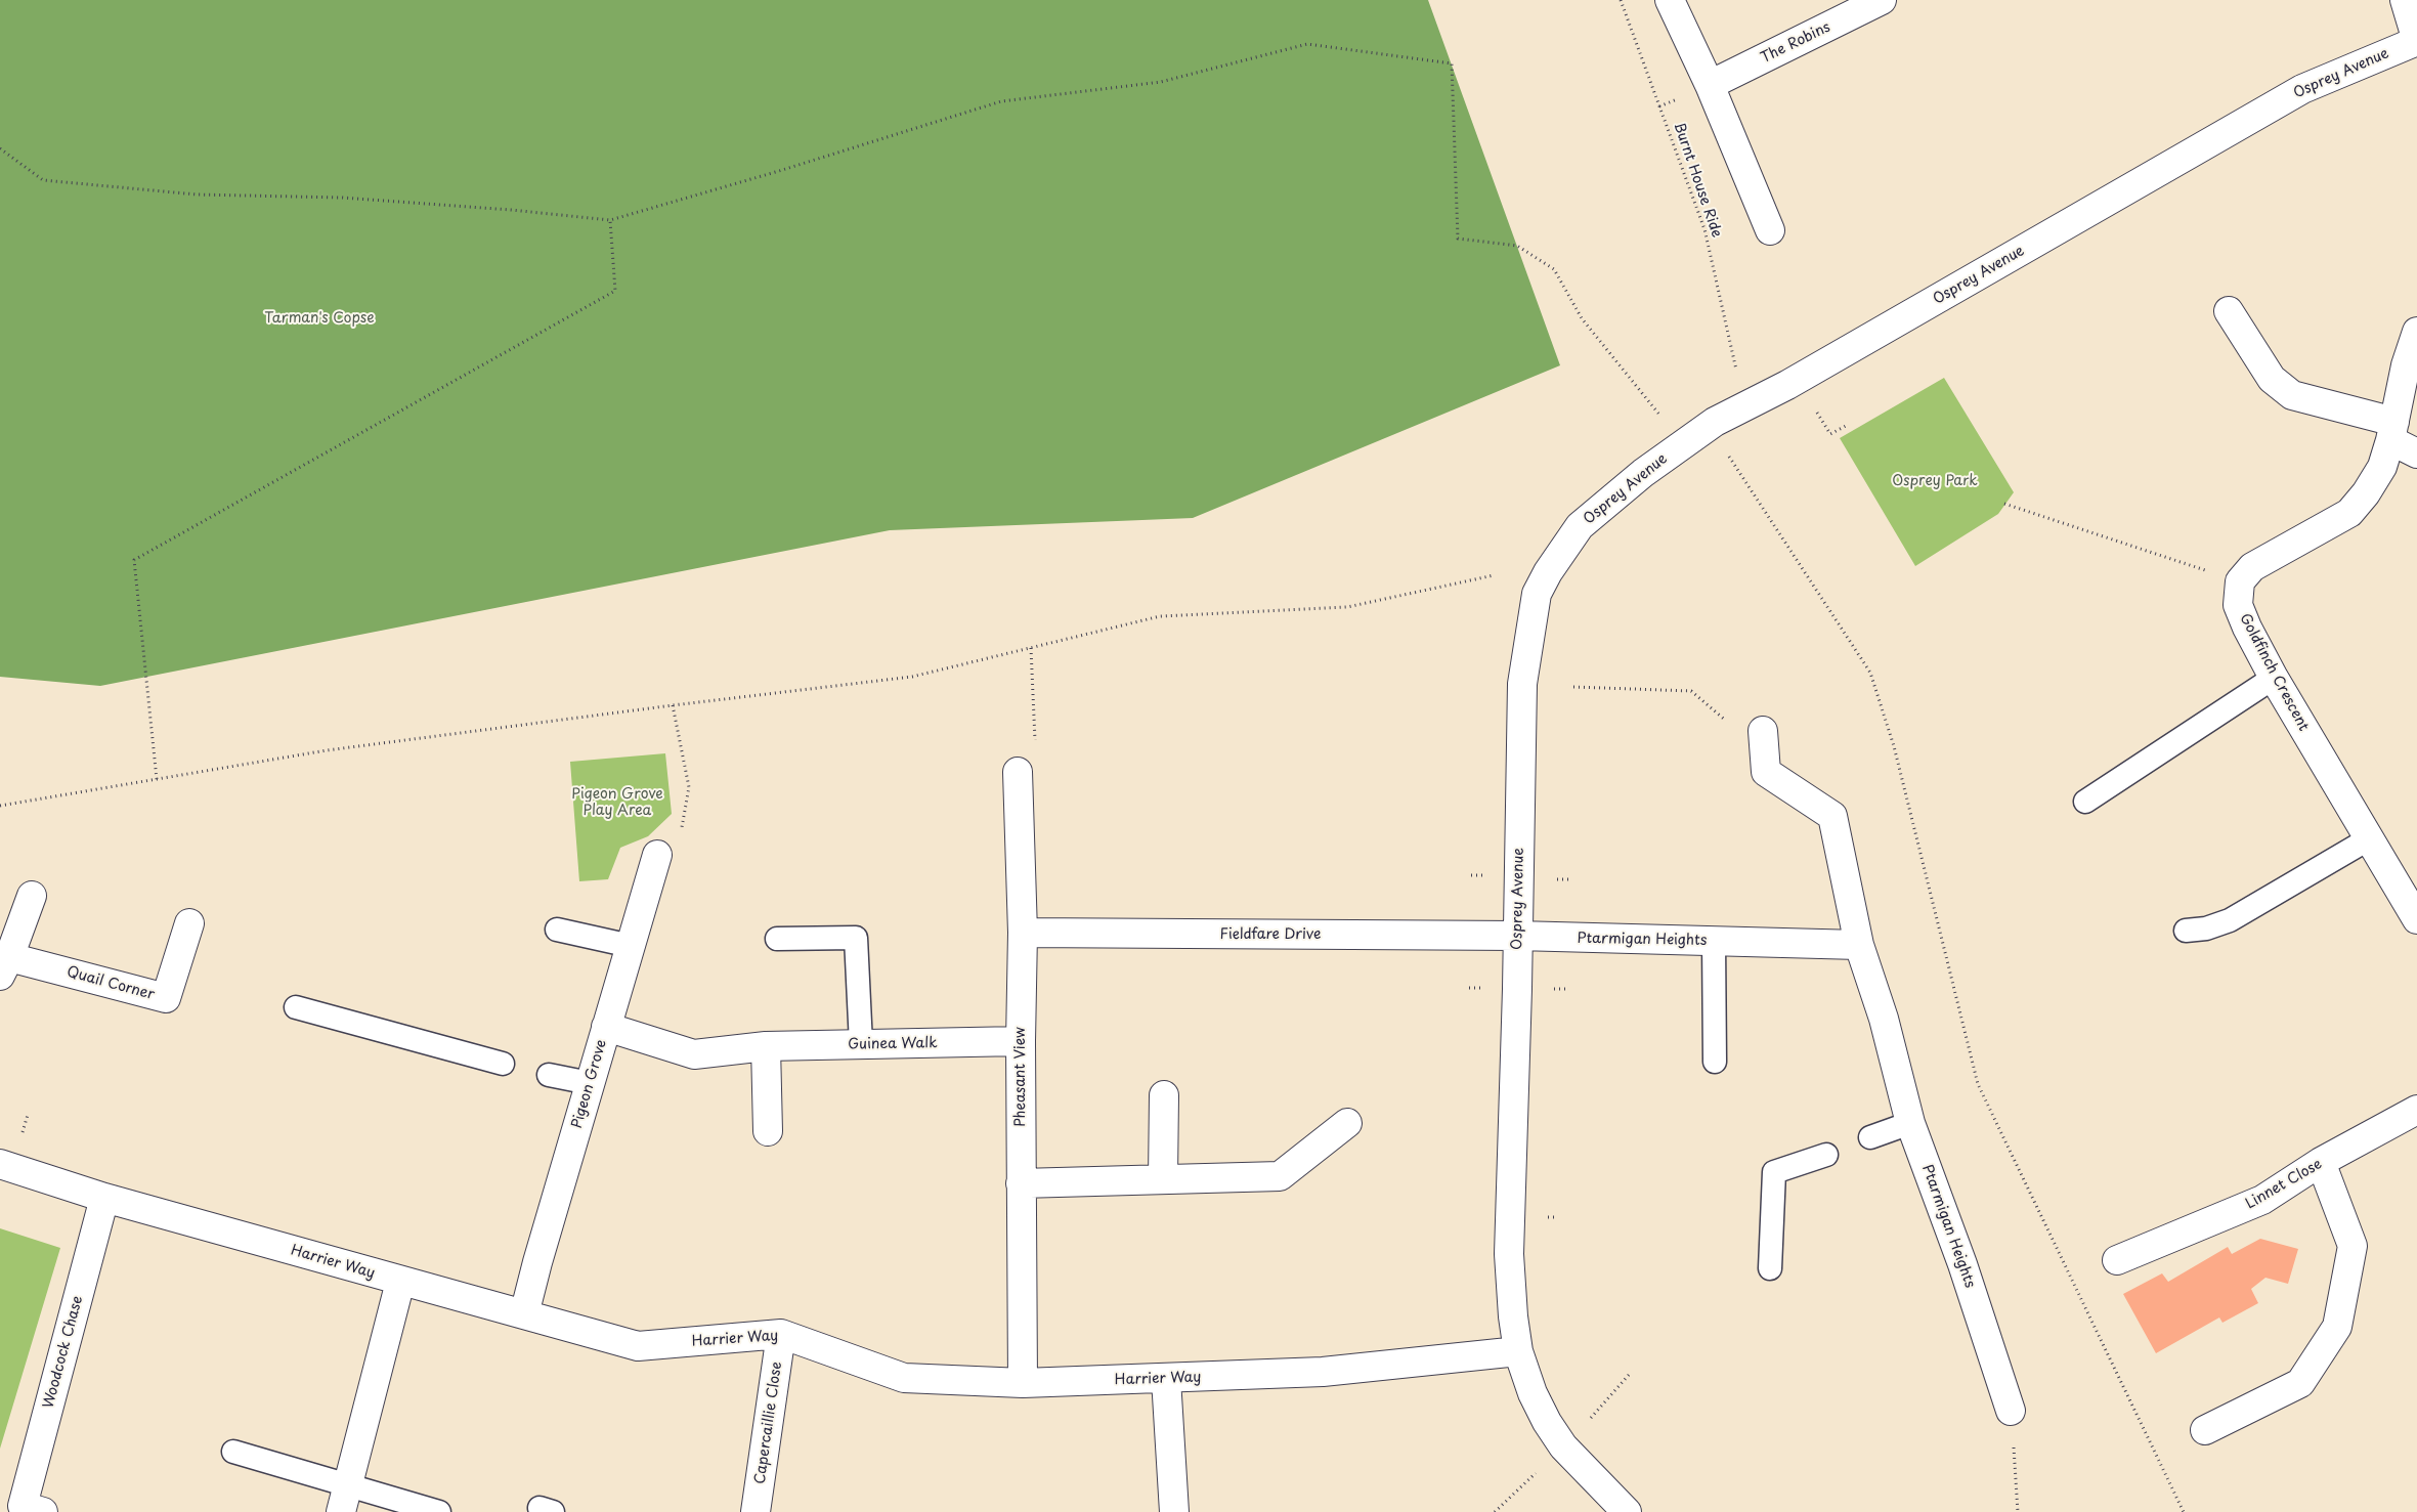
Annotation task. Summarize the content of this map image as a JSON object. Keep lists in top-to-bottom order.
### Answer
{
  "streets": {
    "street": [
      "The Robins",
      "Osprey Avenue",
      "Goldfinch Crescent",
      "Fieldfare Drive",
      "Ptarmigan Heights",
      "Quail Corner",
      "Guinea Walk",
      "Pheasant View",
      "Pigeon Grove",
      "Linnet Close",
      "Harrier Way",
      "Woodcock Chase",
      "Capercaillie Close"
    ],
    "path": ["Burnt House Ride"]
  },
  "crossings": [
    ["Osprey Avenue", "Fieldfare Drive"],
    ["Osprey Avenue", "Ptarmigan Heights"],
    ["Osprey Avenue", "Harrier Way"],
    ["Fieldfare Drive", "Ptarmigan Heights"],
    ["Fieldfare Drive", "Pheasant View"],
    ["Guinea Walk", "Pheasant View"],
    ["Guinea Walk", "Pigeon Grove"],
    ["Pheasant View", "Harrier Way"],
    ["Pigeon Grove", "Harrier Way"],
    ["Harrier Way", "Woodcock Chase"],
    ["Harrier Way", "Capercaillie Close"]
  ],
  "parks": ["Tarman's Copse", "Osprey Park", "Pigeon Grove Play Area"]
}
